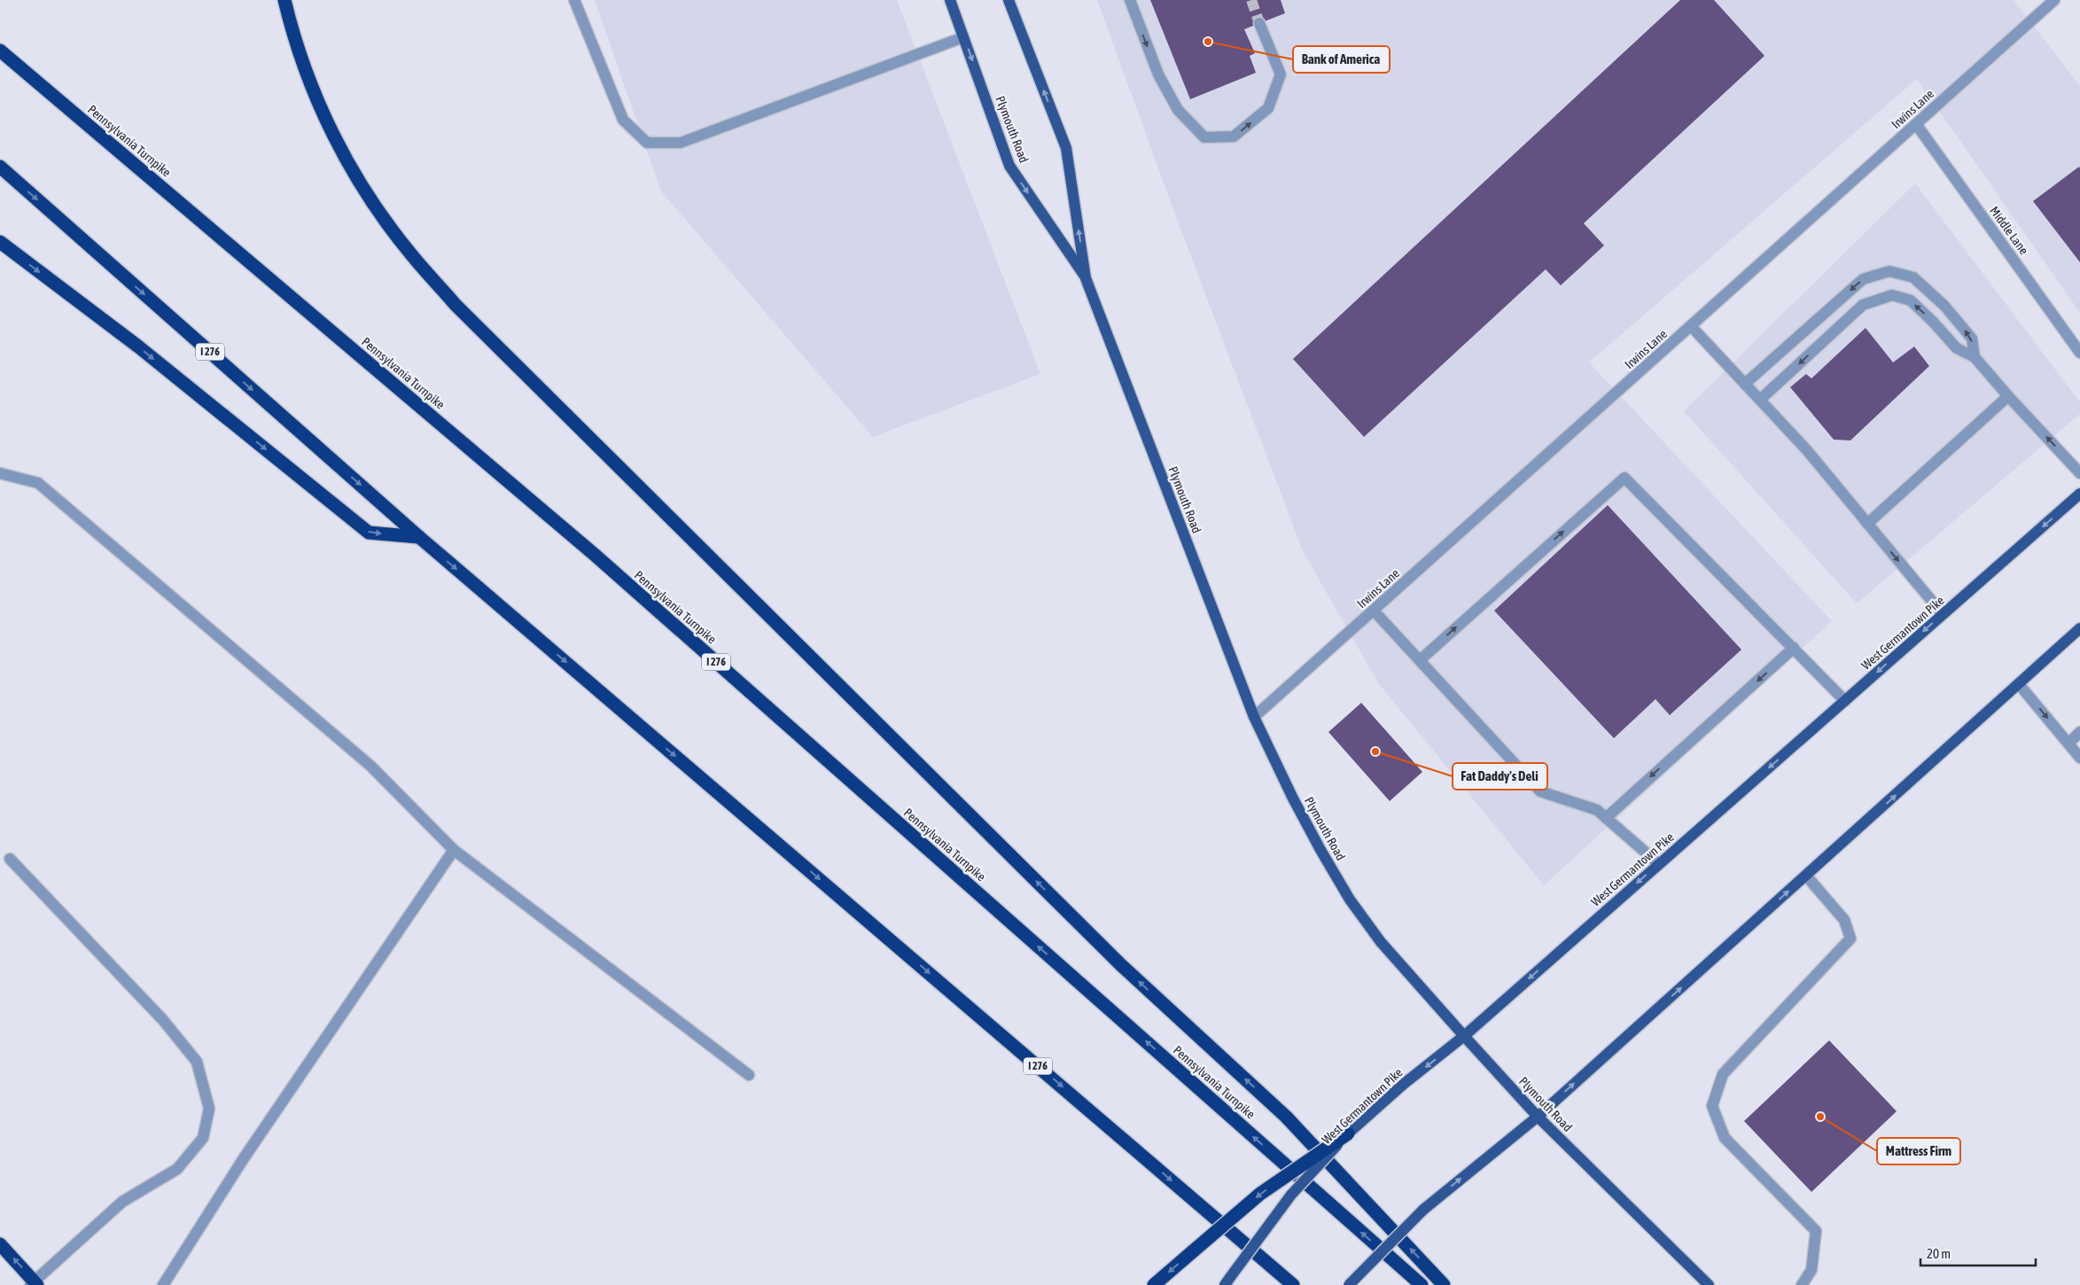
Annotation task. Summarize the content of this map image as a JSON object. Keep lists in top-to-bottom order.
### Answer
{
  "streets": {
    "highway": ["Pennsylvania Turnpike", "I 276"],
    "main road": ["Plymouth Road", "West Germantown Pike"],
    "street": ["Irwins Lane", "Middle Lane"]
  },
  "crossings": [
    ["Irwins Lane", "Plymouth Road"],
    ["Irwins Lane", "Middle Lane"],
    ["Plymouth Road", "West Germantown Pike"]
  ],
  "one_way": ["West Germantown Pike"],
  "places": ["Bank of America", "Fat Daddy's Deli", "Mattress Firm"],
  "scale_bar": "20 m"
}
